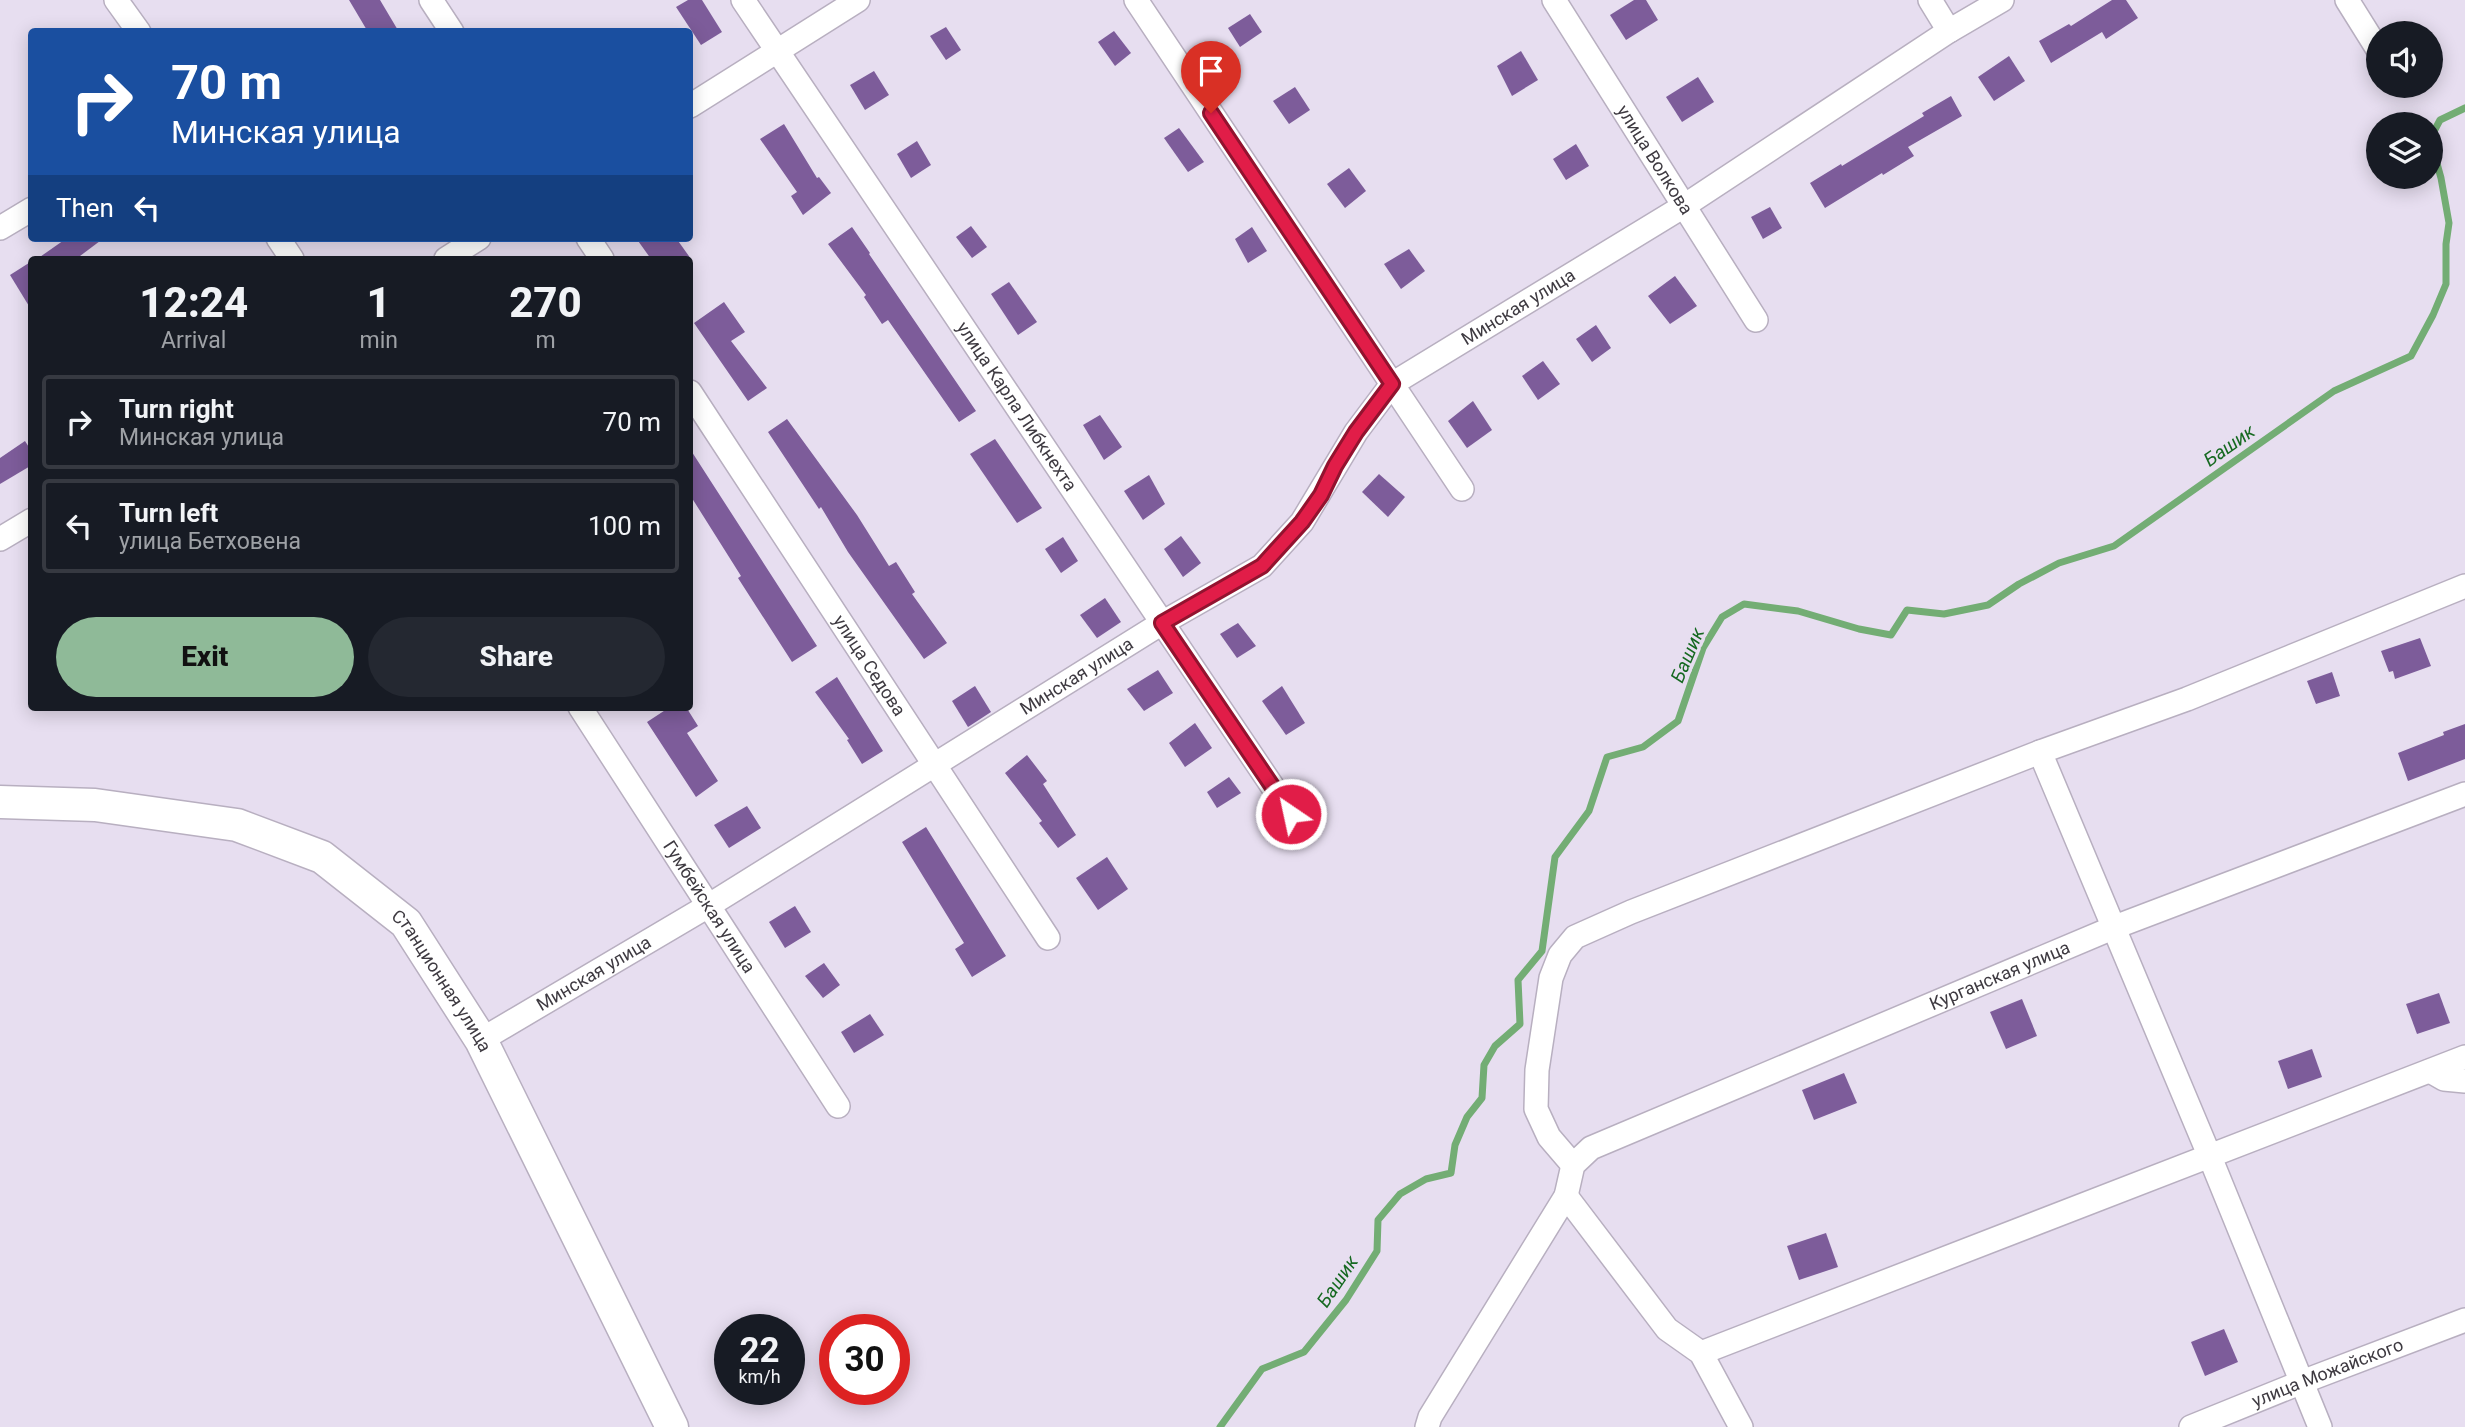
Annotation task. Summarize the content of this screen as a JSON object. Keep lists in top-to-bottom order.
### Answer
{
  "streets": {
    "street": [
      "улица Волкова",
      "Минская улица",
      "улица Карла Либкнехта",
      "улица Седова",
      "Гумбейская улица",
      "Курганская улица",
      "Станционная улица",
      "улица Можайского"
    ]
  },
  "crossings": [
    ["улица Волкова", "Минская улица"],
    ["Минская улица", "улица Карла Либкнехта"],
    ["Минская улица", "улица Седова"],
    ["Минская улица", "Гумбейская улица"],
    ["Минская улица", "Станционная улица"]
  ],
  "water": ["Башик"],
  "page": {
    "turn": ["70 m", "Минская улица"],
    "then": "Then",
    "eta": [
      "12:24",
      "Arrival",
      "1",
      "min",
      "270",
      "m"
    ],
    "list": [
      {
        "name": "Turn right",
        "note": "Минская улица",
        "value": "70 m"
      },
      {
        "name": "Turn left",
        "note": "улица Бетховена",
        "value": "100 m"
      }
    ],
    "buttons": ["Exit", "Share"],
    "speed": "22 km/h",
    "limit": "30"
  }
}
